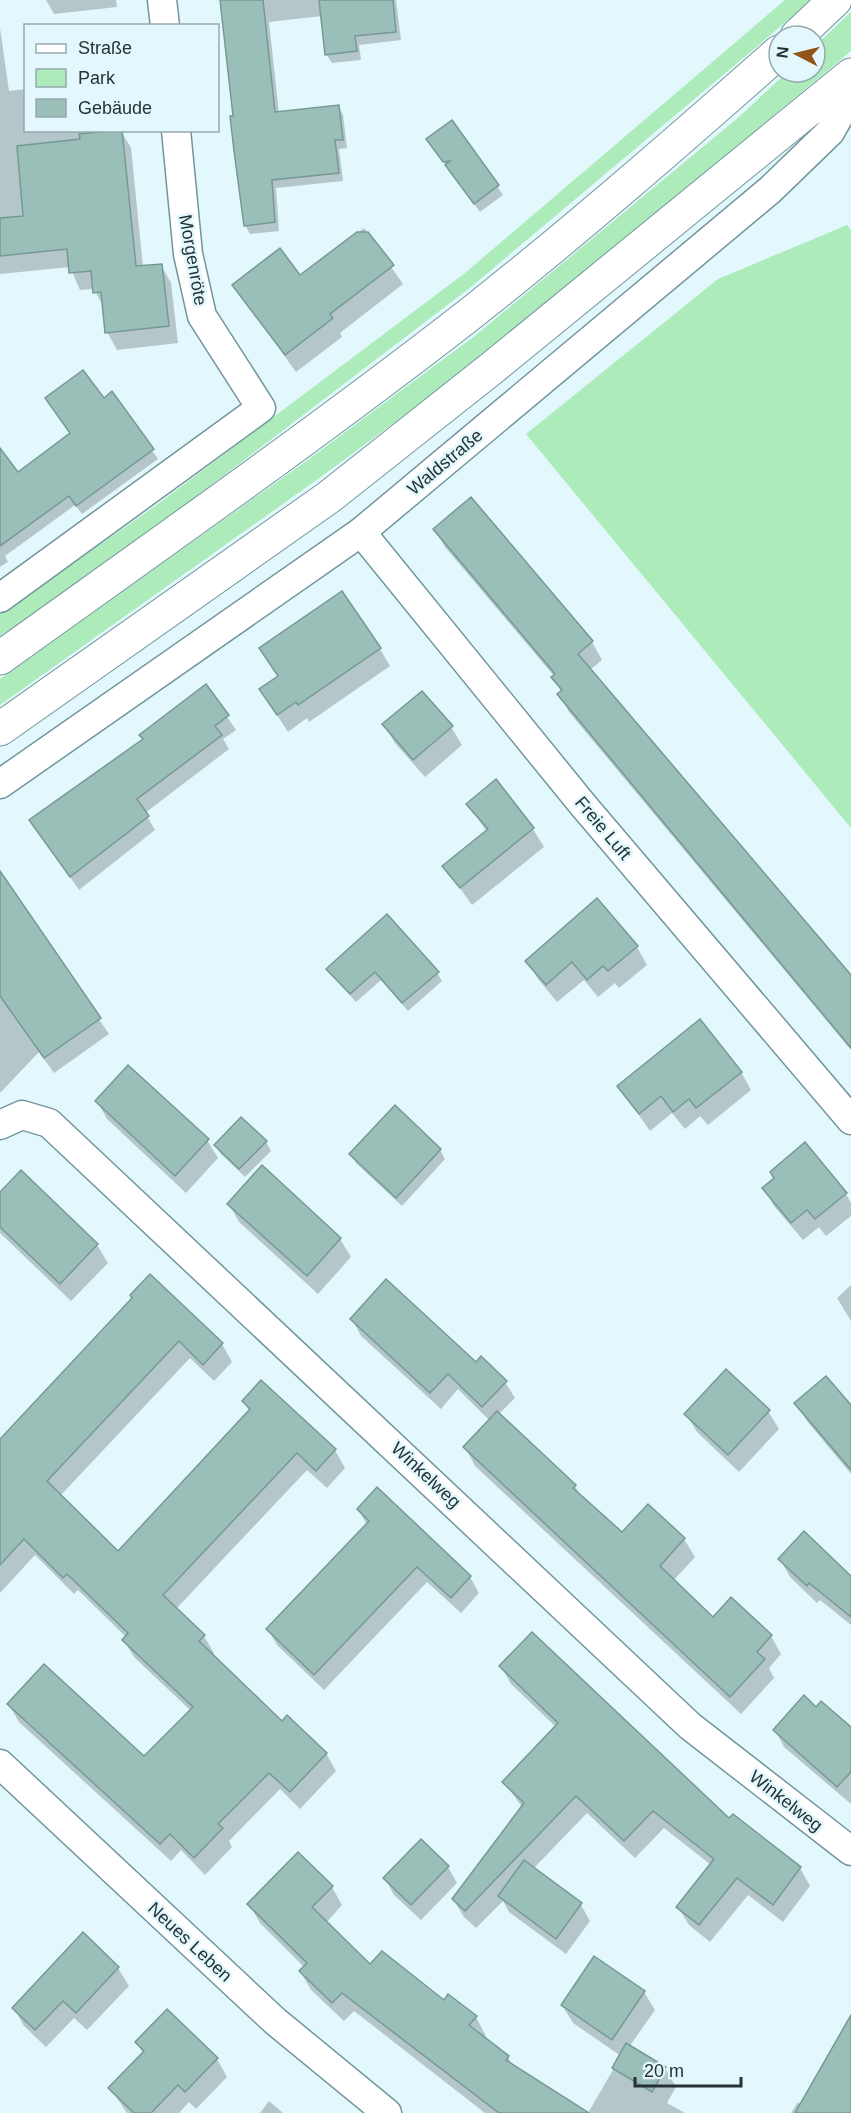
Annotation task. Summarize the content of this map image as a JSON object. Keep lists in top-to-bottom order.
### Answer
{
  "streets": {
    "street": [
      "Morgenröte",
      "Waldstraße",
      "Freie Luft",
      "Winkelweg",
      "Neues Leben"
    ]
  },
  "crossings": [
    ["Waldstraße", "Freie Luft"]
  ],
  "legend": ["Straße", "Park", "Gebäude"],
  "scale_bar": "20 m",
  "north": "left"
}
